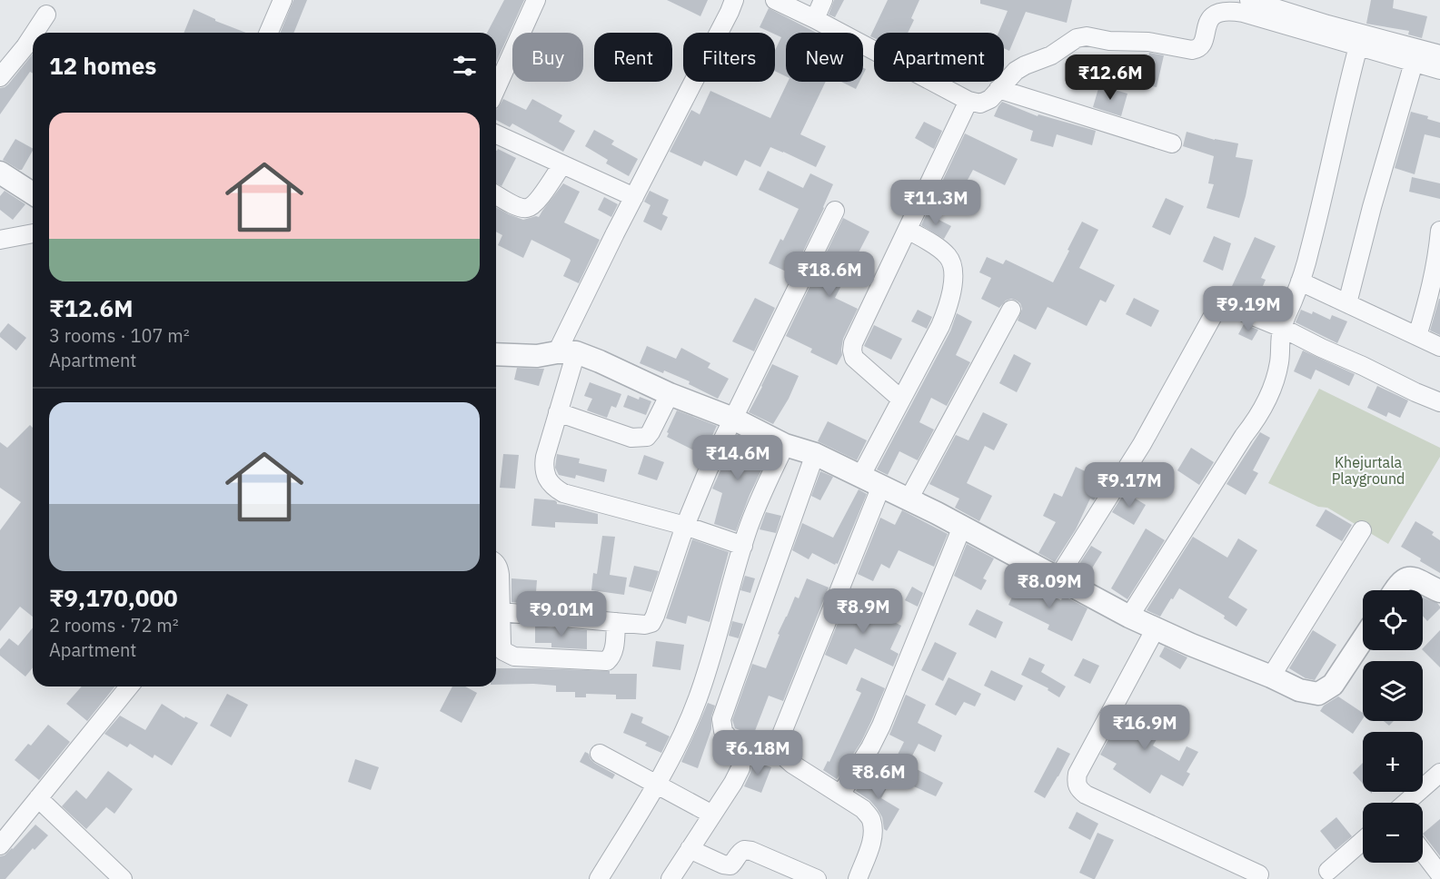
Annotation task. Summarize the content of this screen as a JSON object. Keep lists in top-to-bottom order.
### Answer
{
  "parks": ["Khejurtala Playground"],
  "page": {
    "chip": [
      "Buy",
      "Rent",
      "Filters",
      "New",
      "Apartment"
    ],
    "heading": "12 homes",
    "price": [
      "₹12.6M",
      "₹11.3M",
      "₹18.6M",
      "₹9.19M",
      "₹14.6M",
      "₹9.17M",
      "₹8.09M",
      "₹8.9M",
      "₹9.01M",
      "₹16.9M",
      "₹6.18M",
      "₹8.6M"
    ],
    "list": [
      {
        "name": "₹12.6M",
        "note": "3 rooms · 107 m² · Apartment"
      },
      {
        "name": "₹9,170,000",
        "note": "2 rooms · 72 m² · Apartment"
      }
    ],
    "map_buttons": ["+", "−"]
  }
}
